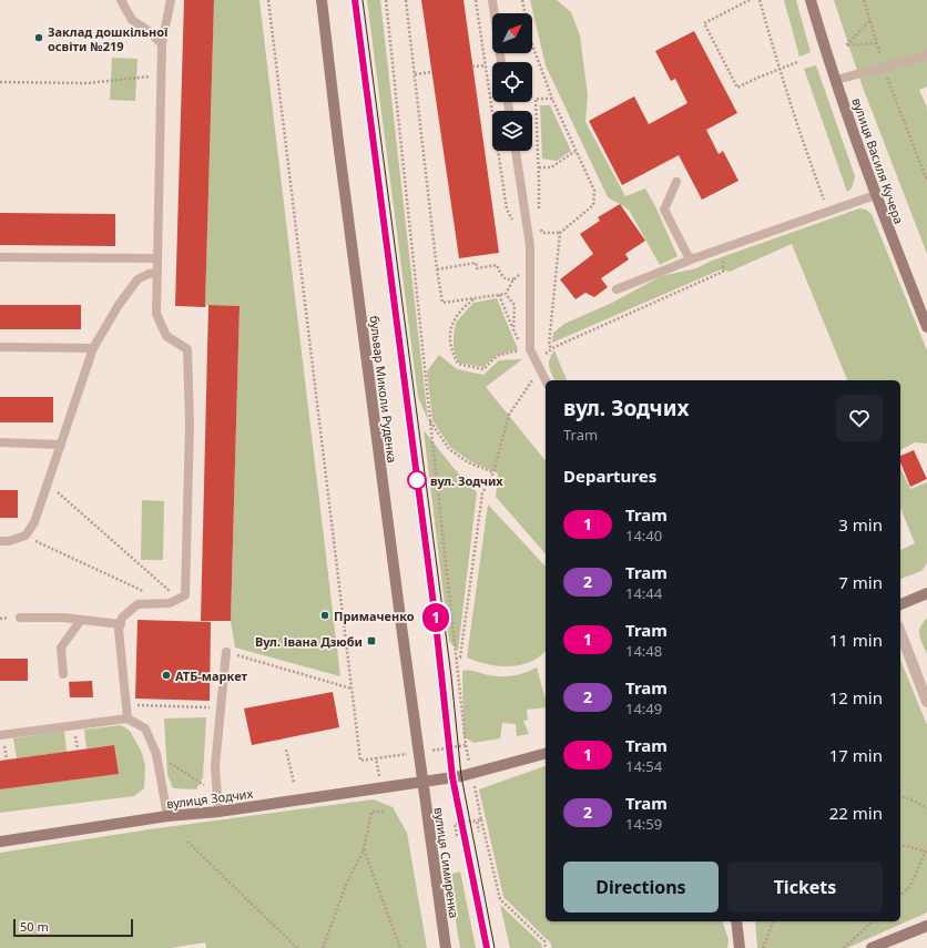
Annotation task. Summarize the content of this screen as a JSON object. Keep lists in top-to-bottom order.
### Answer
{
  "streets": {
    "street": [
      "вулиця Василя Кучера",
      "бульвар Миколи Руденка",
      "вулиця Зодчих",
      "вулиця Симиренка"
    ]
  },
  "crossings": [
    ["бульвар Миколи Руденка", "вулиця Зодчих"],
    ["бульвар Миколи Руденка", "вулиця Симиренка"],
    ["вулиця Зодчих", "вулиця Симиренка"]
  ],
  "places": {
    "other": [
      "Заклад дошкільної освіти №219",
      "вул. Зодчих",
      "Примаченко",
      "АТБ-маркет"
    ],
    "transit": ["Вул. Івана Дзюби"]
  },
  "lines": ["tram line 1"],
  "scale_bar": "50 m",
  "north": "top right",
  "page": {
    "on_map": "1",
    "heading": [
      ["вул. Зодчих", "Tram"],
      "Departures"
    ],
    "list": [
      {
        "mark": "1",
        "name": "Tram",
        "note": "14:40",
        "value": "3 min"
      },
      {
        "mark": "2",
        "name": "Tram",
        "note": "14:44",
        "value": "7 min"
      },
      {
        "mark": "1",
        "name": "Tram",
        "note": "14:48",
        "value": "11 min"
      },
      {
        "mark": "2",
        "name": "Tram",
        "note": "14:49",
        "value": "12 min"
      },
      {
        "mark": "1",
        "name": "Tram",
        "note": "14:54",
        "value": "17 min"
      },
      {
        "mark": "2",
        "name": "Tram",
        "note": "14:59",
        "value": "22 min"
      }
    ],
    "buttons": ["Directions", "Tickets"],
    "scale": "50 m"
  }
}
